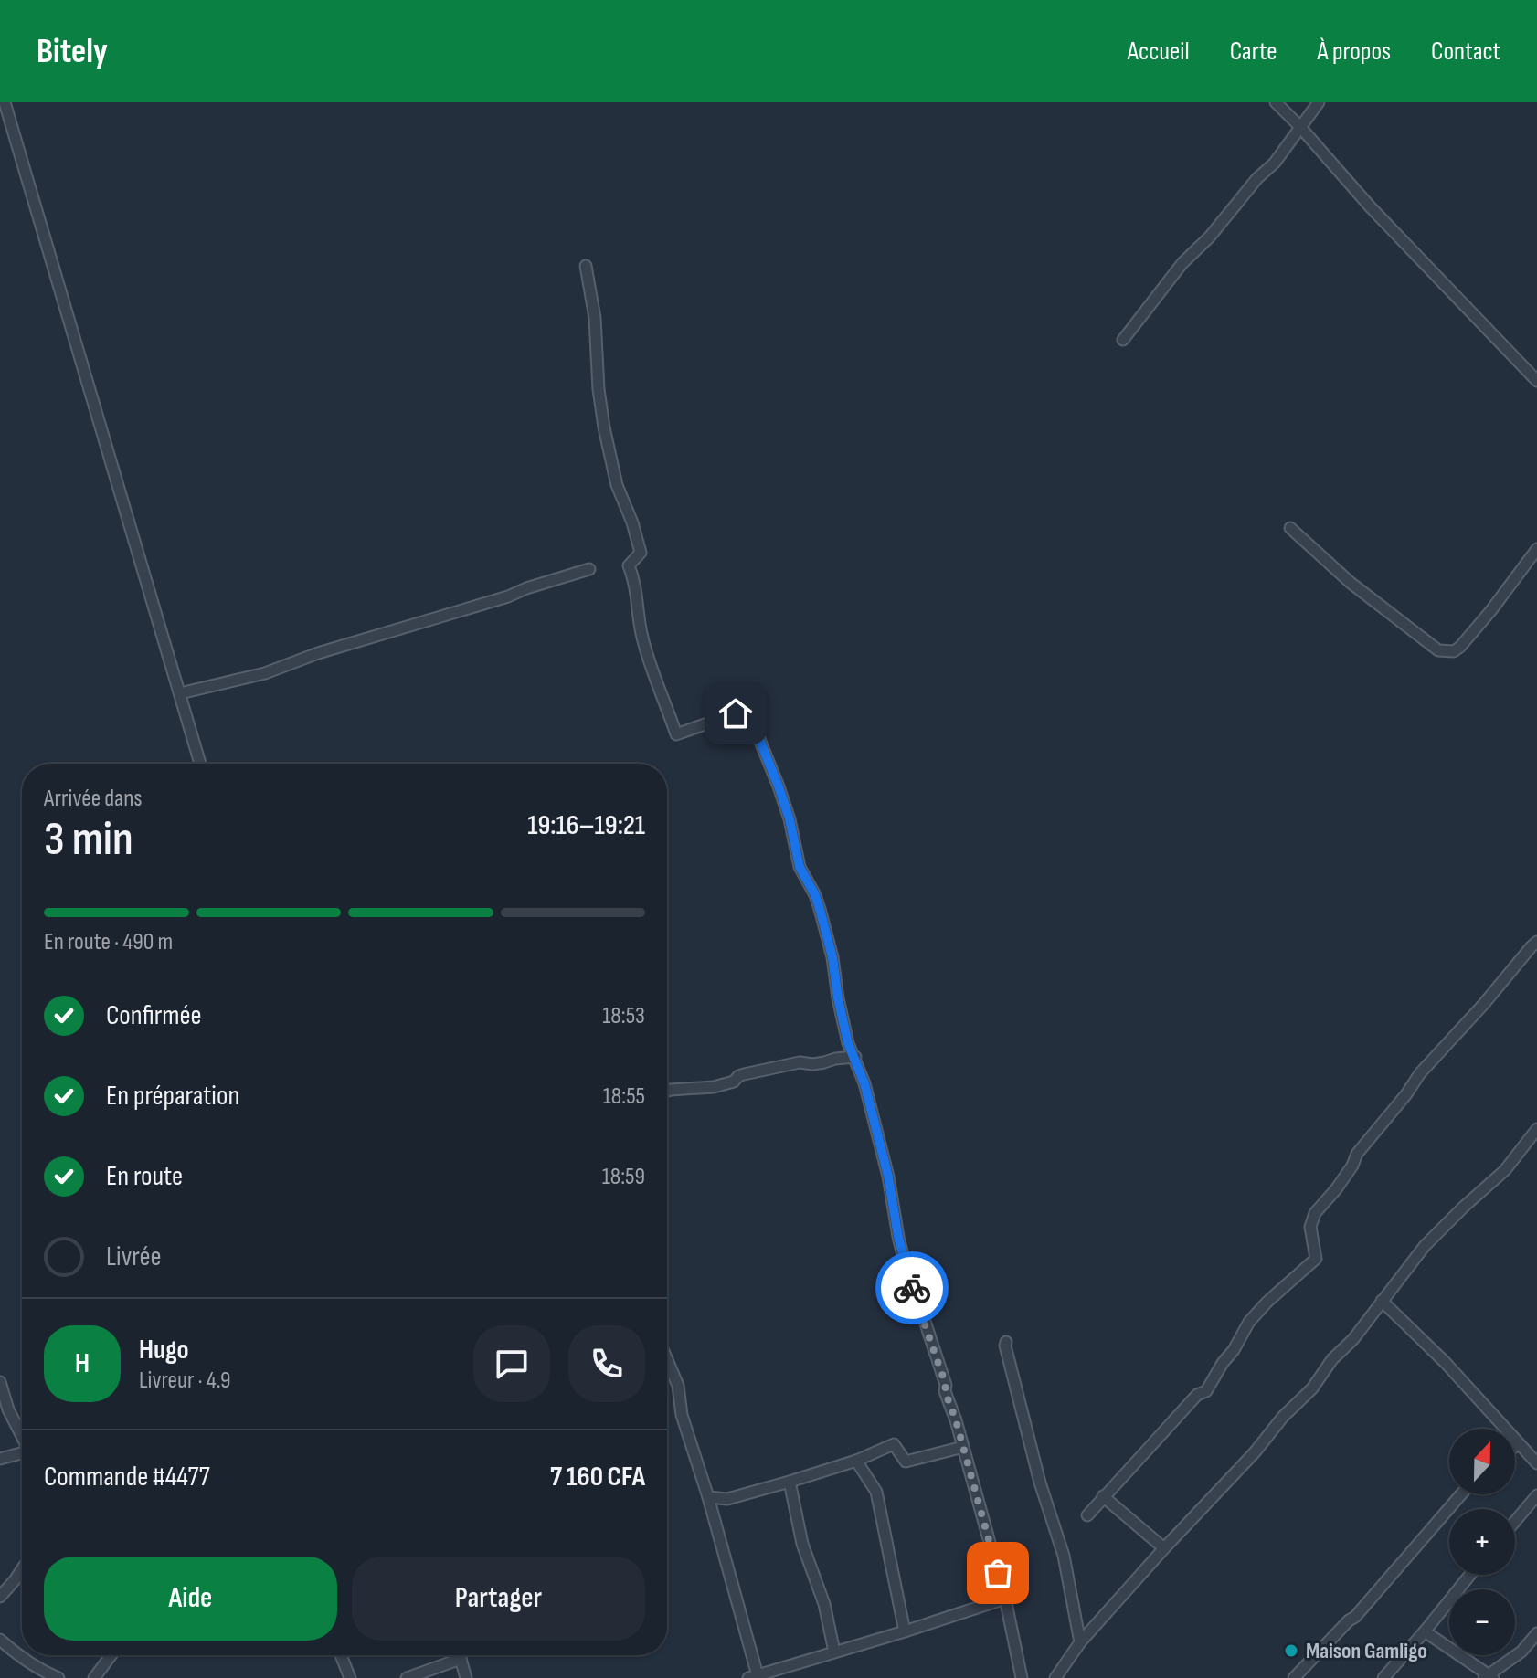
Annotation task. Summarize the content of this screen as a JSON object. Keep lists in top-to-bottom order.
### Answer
{
  "places": ["Maison Gamligo"],
  "north": "top",
  "page": {
    "header": "Bitely",
    "nav": [
      "Accueil",
      "Carte",
      "À propos",
      "Contact"
    ],
    "heading": ["3 min", "Arrivée dans", "19:16–19:21"],
    "panel": [
      "Hugo",
      "Livreur · 4.9",
      "Commande #4477",
      "7 160 CFA"
    ],
    "bar": "En route · 490 m",
    "list": [
      ["Confirmée", "18:53"],
      ["En préparation", "18:55"],
      ["En route", "18:59"],
      "Livrée"
    ],
    "round": "H",
    "map_buttons": ["+", "−"],
    "buttons": ["Aide", "Partager"]
  }
}
